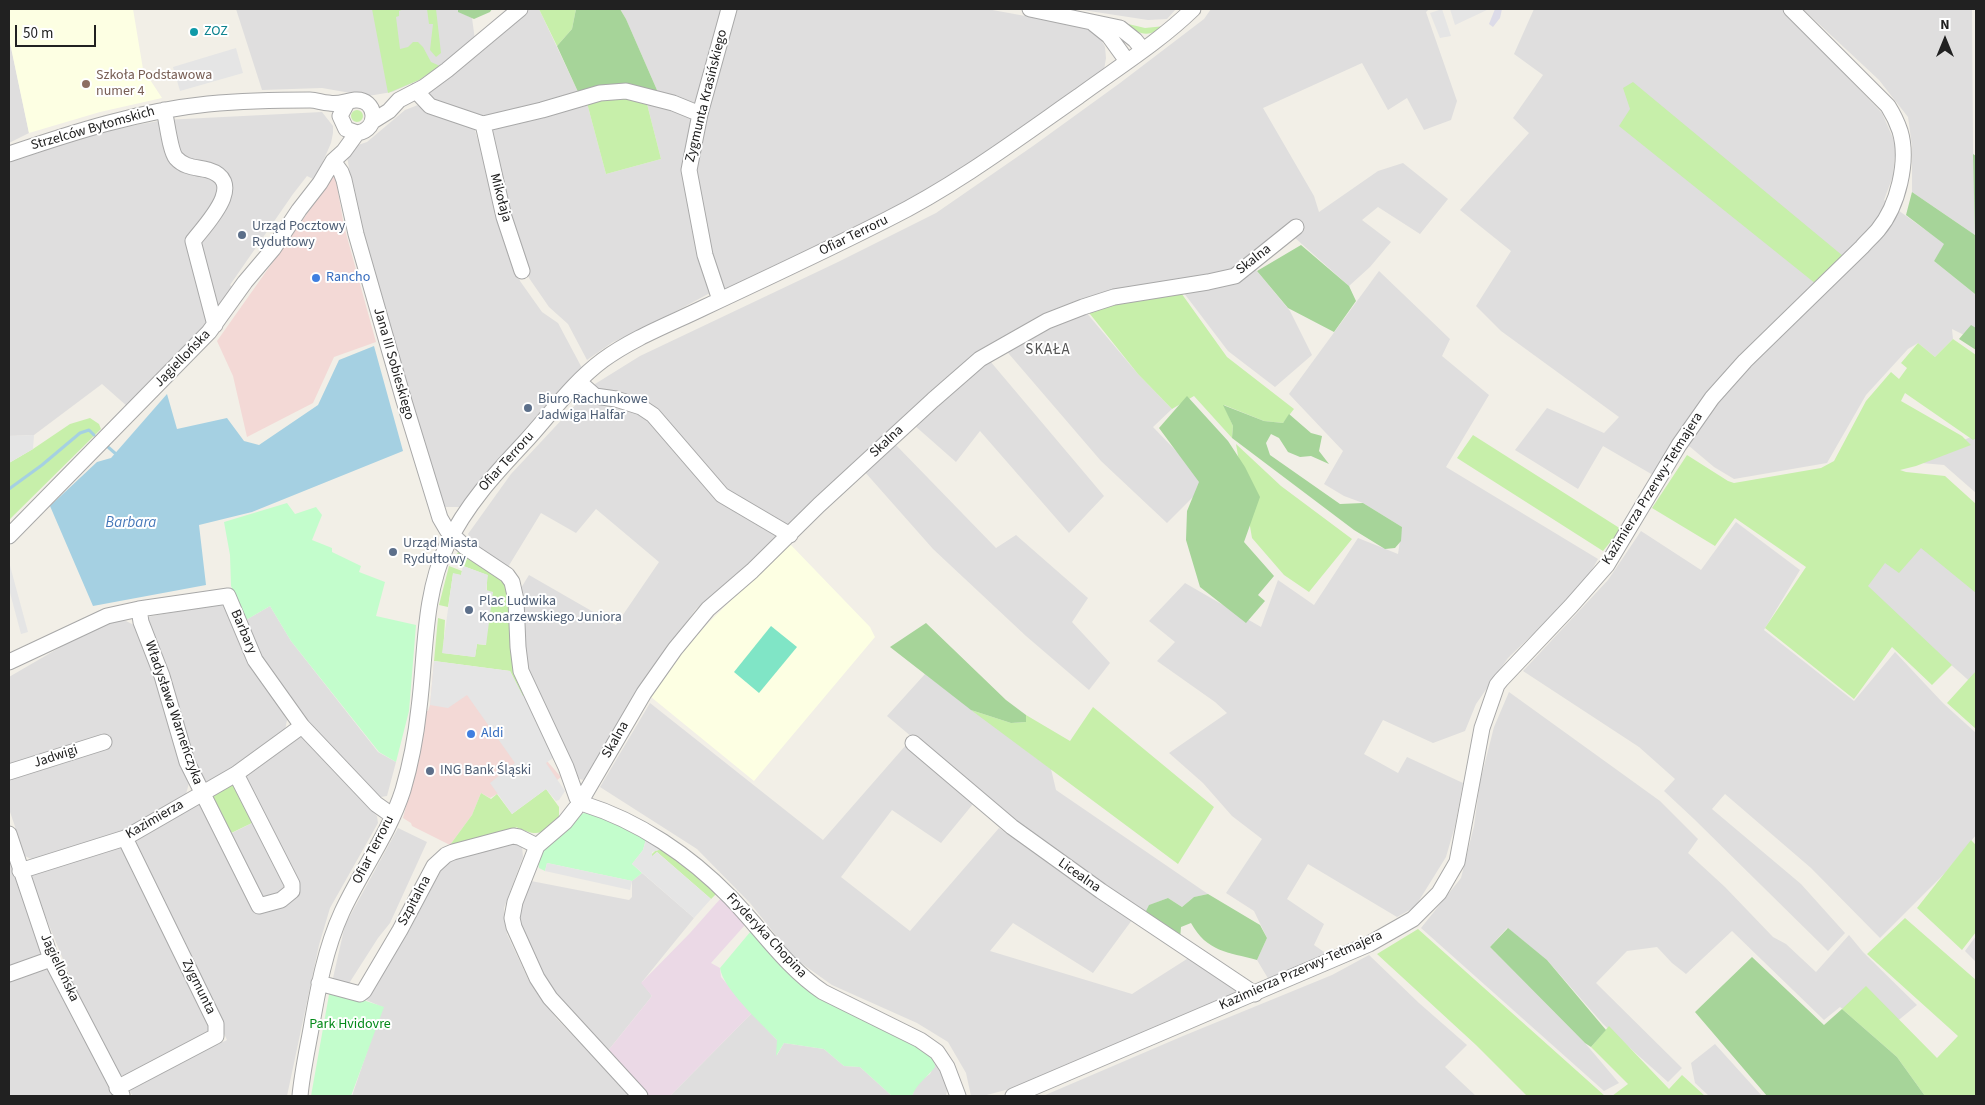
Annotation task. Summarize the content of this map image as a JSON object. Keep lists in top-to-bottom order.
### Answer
{
  "streets": {
    "street": [
      "Zygmunta Krasińskiego",
      "Strzelców Bytomskich",
      "Mikołaja",
      "Ofiar Terroru",
      "Skalna",
      "Jagiellońska",
      "Jana III Sobieskiego",
      "Kazimierza Przerwy-Tetmajera",
      "Barbary",
      "Władysława Warneńczyka",
      "Jadwigi",
      "Kazimierza",
      "Licealna",
      "Szpitalna",
      "Fryderyka Chopina",
      "Zygmunta"
    ]
  },
  "crossings": [
    ["Zygmunta Krasińskiego", "Ofiar Terroru"],
    ["Strzelców Bytomskich", "Jagiellońska"],
    ["Ofiar Terroru", "Jana III Sobieskiego"],
    ["Ofiar Terroru", "Barbary"],
    ["Ofiar Terroru", "Szpitalna"],
    ["Skalna", "Fryderyka Chopina"],
    ["Jagiellońska", "Jana III Sobieskiego"],
    ["Jagiellońska", "Kazimierza"],
    ["Jagiellońska", "Zygmunta"],
    ["Kazimierza Przerwy-Tetmajera", "Licealna"],
    ["Barbary", "Władysława Warneńczyka"],
    ["Barbary", "Kazimierza"],
    ["Władysława Warneńczyka", "Kazimierza"],
    ["Kazimierza", "Zygmunta"]
  ],
  "districts": ["SKAŁA"],
  "water": ["Barbara"],
  "parks": ["Park Hvidovre"],
  "places": [
    "ZOZ",
    "Szkoła Podstawowa numer 4",
    "Urząd Pocztowy Rydułtowy",
    "Rancho",
    "Biuro Rachunkowe Jadwiga Halfar",
    "Urząd Miasta Rydułtowy",
    "Plac Ludwika Konarzewskiego Juniora",
    "Aldi",
    "ING Bank Śląski"
  ],
  "scale_bar": "50 m",
  "north": "top"
}
